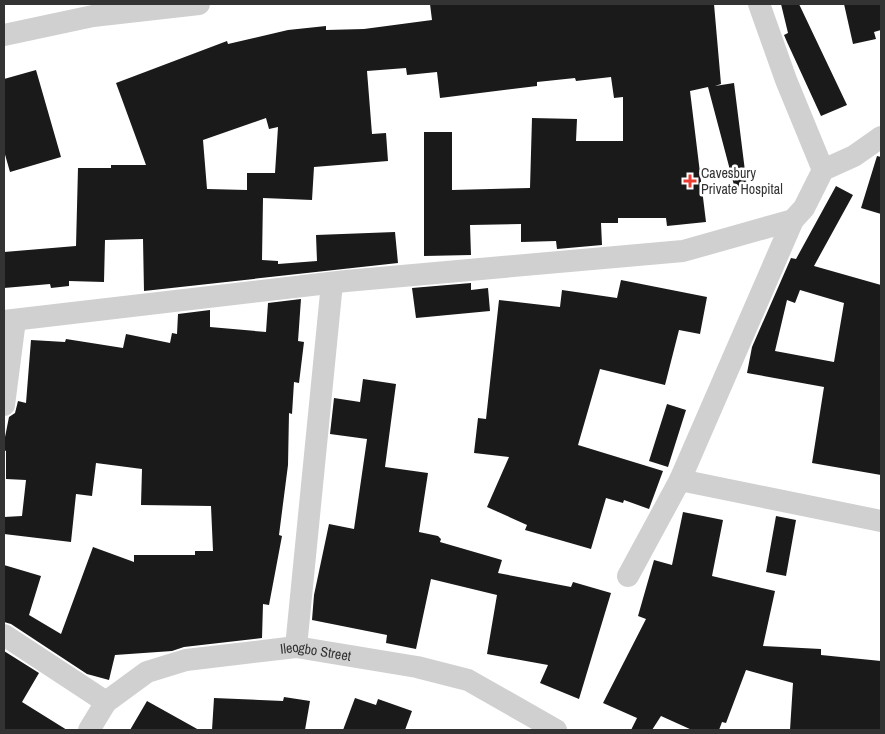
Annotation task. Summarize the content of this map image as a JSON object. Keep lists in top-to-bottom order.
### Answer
{
  "streets": {
    "street": ["Ileogbo Street"]
  },
  "places": {
    "health": ["Cavesbury Private Hospital"]
  }
}
